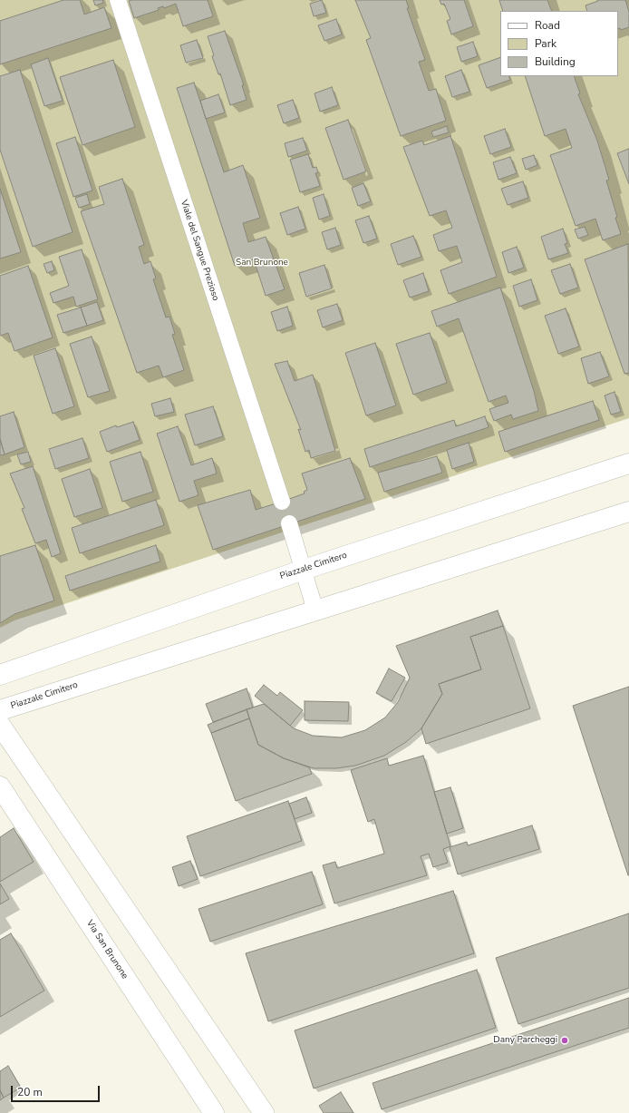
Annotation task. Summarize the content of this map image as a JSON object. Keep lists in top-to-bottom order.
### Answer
{
  "streets": {
    "street": ["Piazzale Cimitero", "Via San Brunone"],
    "lane": ["Viale del Sangue Prezioso"]
  },
  "parks": ["San Brunone"],
  "places": ["Dany Parcheggi"],
  "legend": ["Road", "Park", "Building"],
  "scale_bar": "20 m"
}
